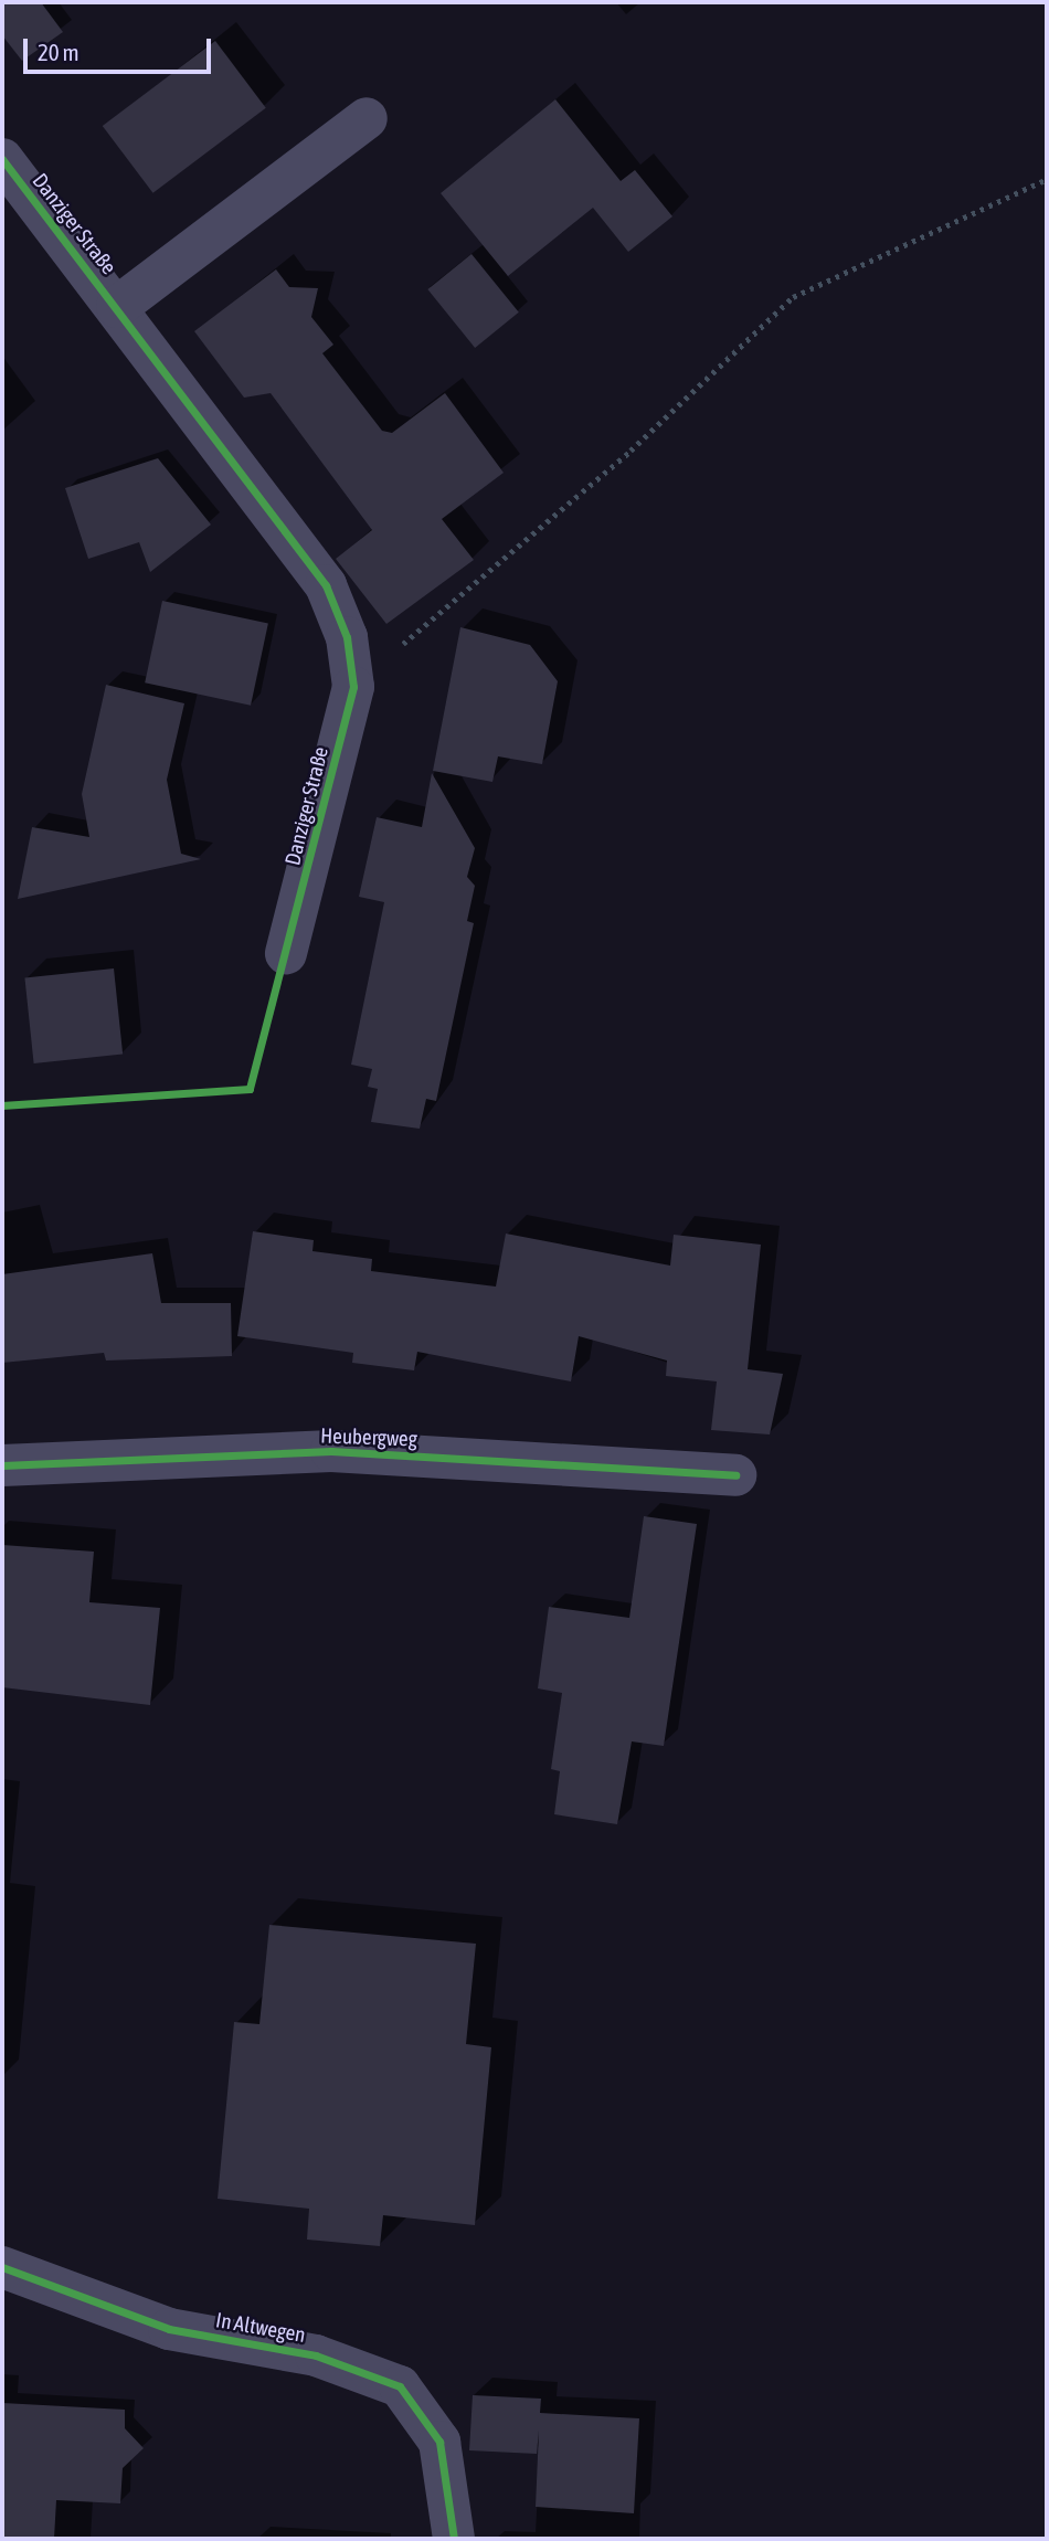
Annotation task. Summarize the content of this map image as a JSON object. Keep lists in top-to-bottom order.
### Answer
{
  "streets": {
    "street": ["Danziger Straße", "Heubergweg", "In Altwegen"]
  },
  "scale_bar": "20 m"
}
